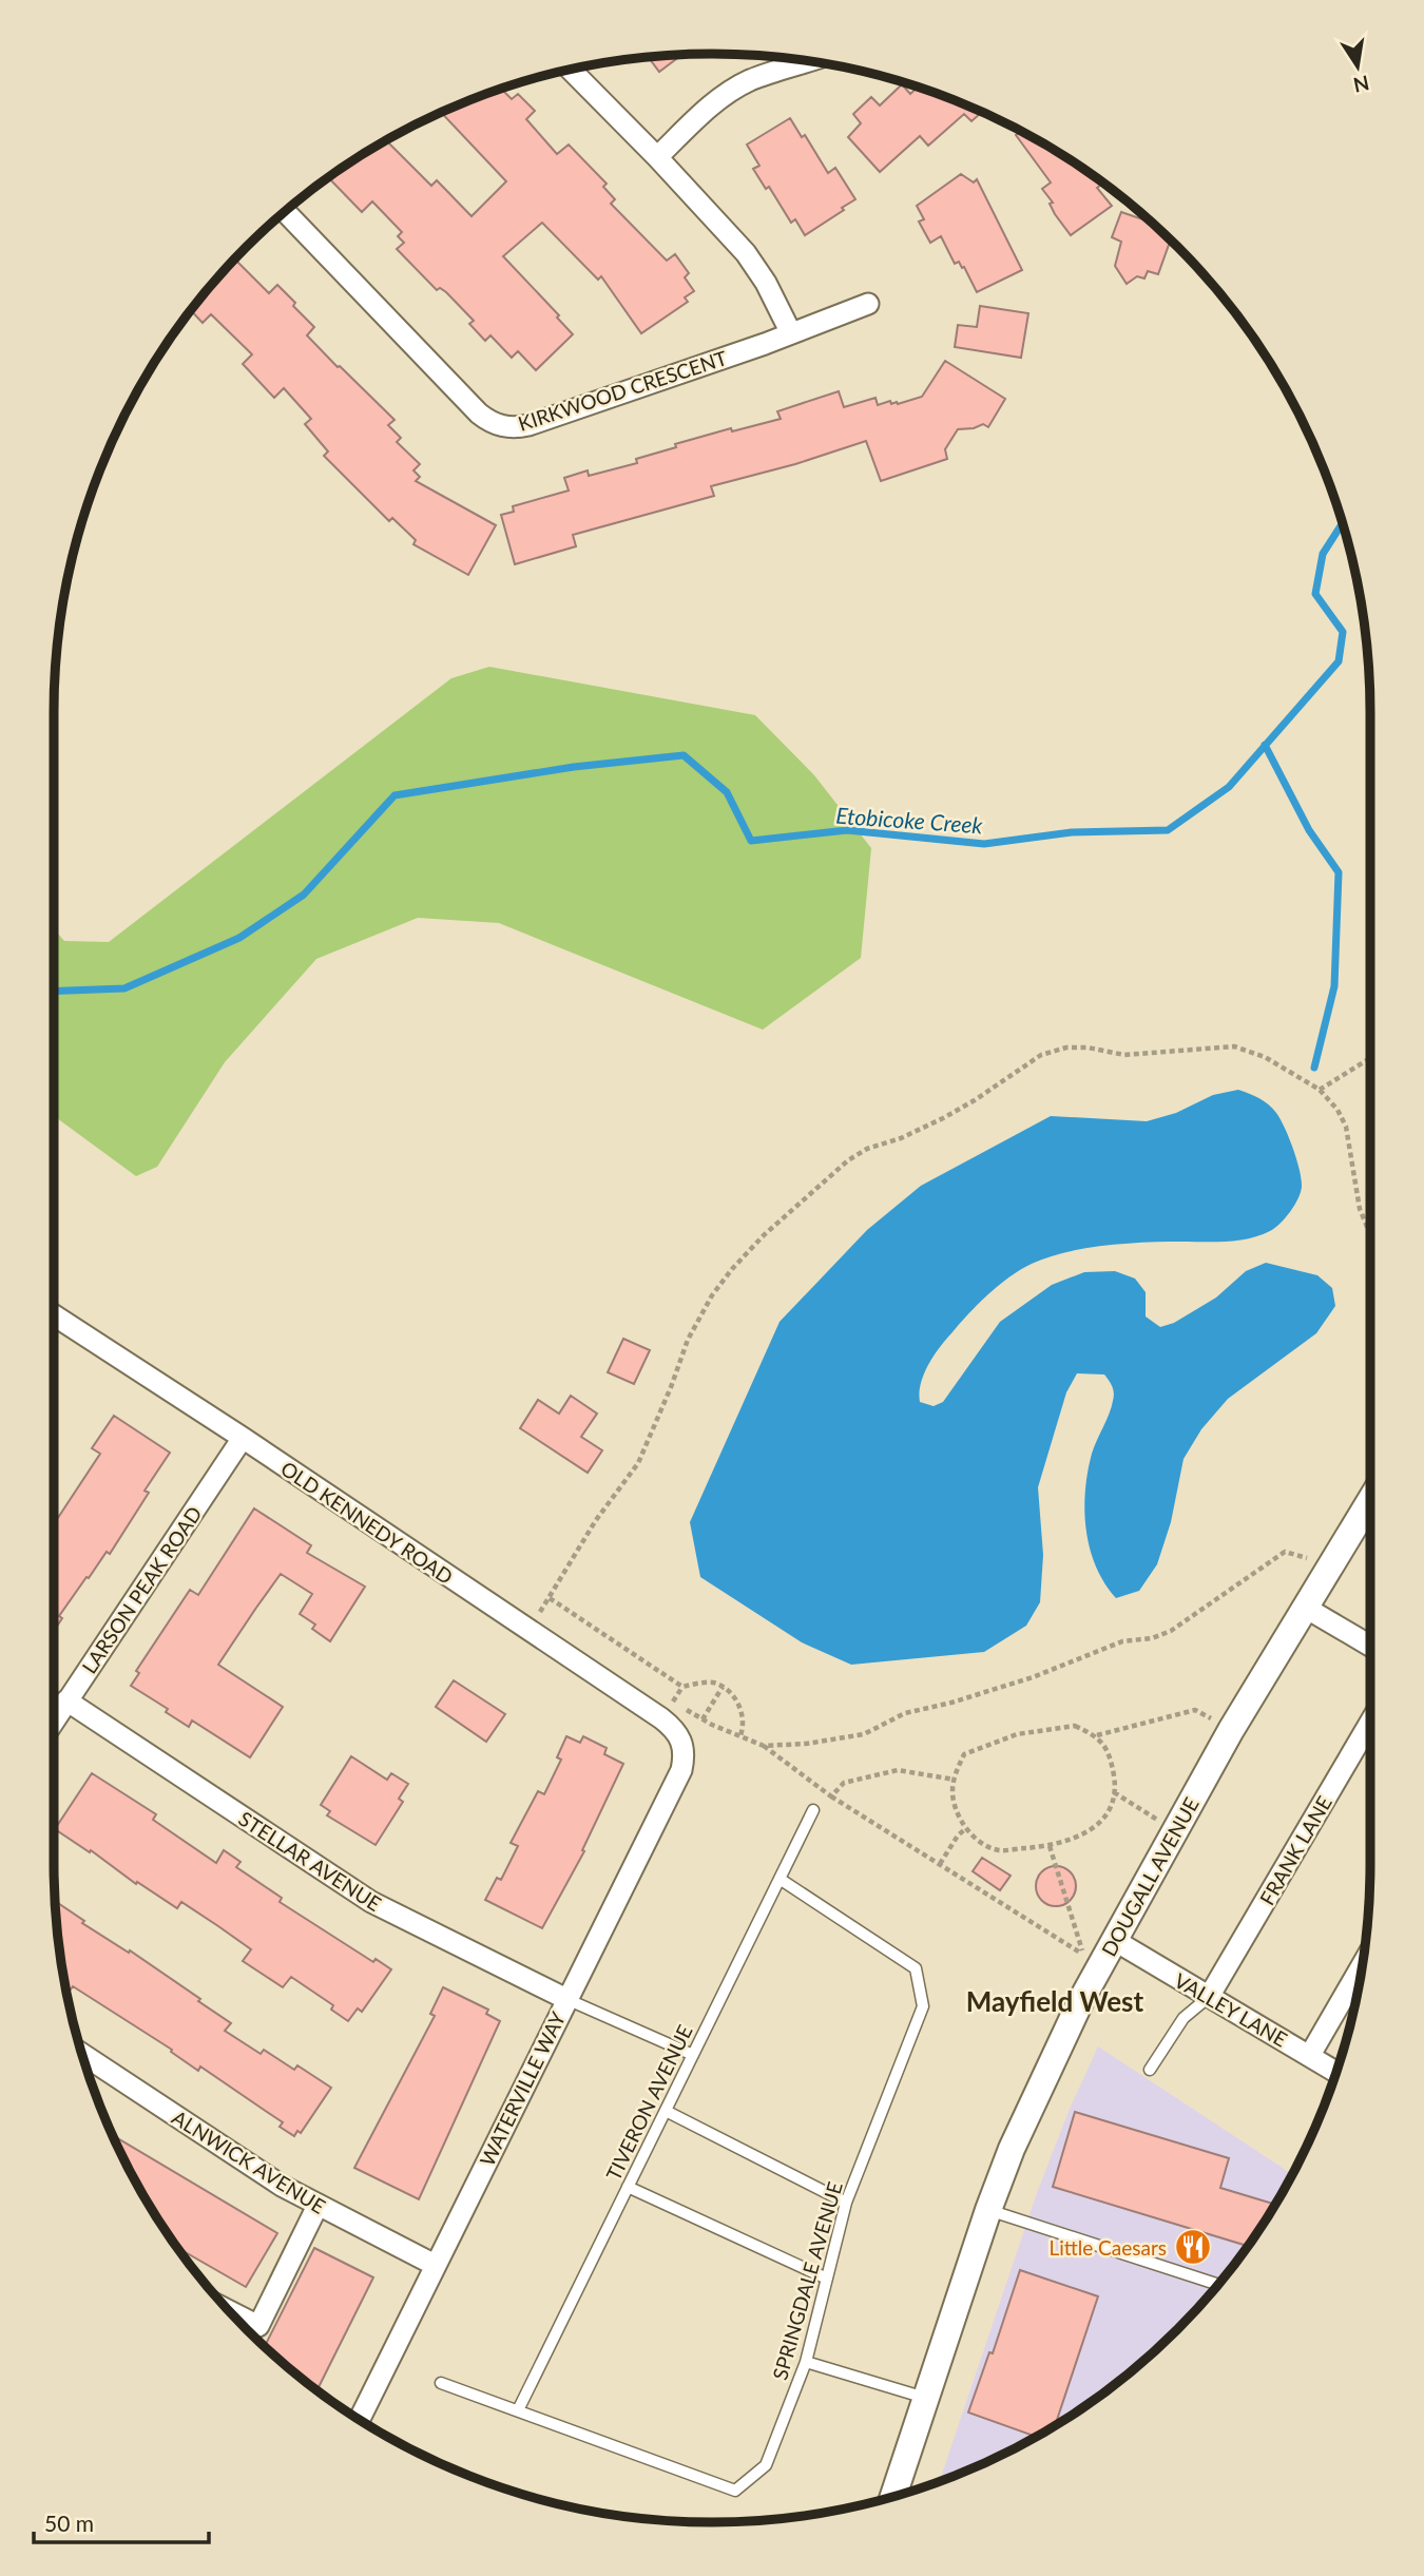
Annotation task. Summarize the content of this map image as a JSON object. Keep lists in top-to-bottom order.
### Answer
{
  "streets": {
    "street": [
      "KIRKWOOD CRESCENT",
      "OLD KENNEDY ROAD",
      "LARSON PEAK ROAD",
      "FRANK LANE",
      "STELLAR AVENUE",
      "DOUGALL AVENUE",
      "VALLEY LANE",
      "WATERVILLE WAY",
      "ALNWICK AVENUE"
    ],
    "lane": ["TIVERON AVENUE", "SPRINGDALE AVENUE"]
  },
  "crossings": [
    ["OLD KENNEDY ROAD", "LARSON PEAK ROAD"],
    ["OLD KENNEDY ROAD", "WATERVILLE WAY"],
    ["LARSON PEAK ROAD", "STELLAR AVENUE"],
    ["FRANK LANE", "VALLEY LANE"],
    ["STELLAR AVENUE", "WATERVILLE WAY"],
    ["DOUGALL AVENUE", "VALLEY LANE"],
    ["WATERVILLE WAY", "ALNWICK AVENUE"],
    ["TIVERON AVENUE", "SPRINGDALE AVENUE"]
  ],
  "districts": ["Mayfield West"],
  "water": ["Etobicoke Creek"],
  "places": {
    "restaurant": ["Little Caesars"]
  },
  "scale_bar": "50 m",
  "north": "bottom"
}
